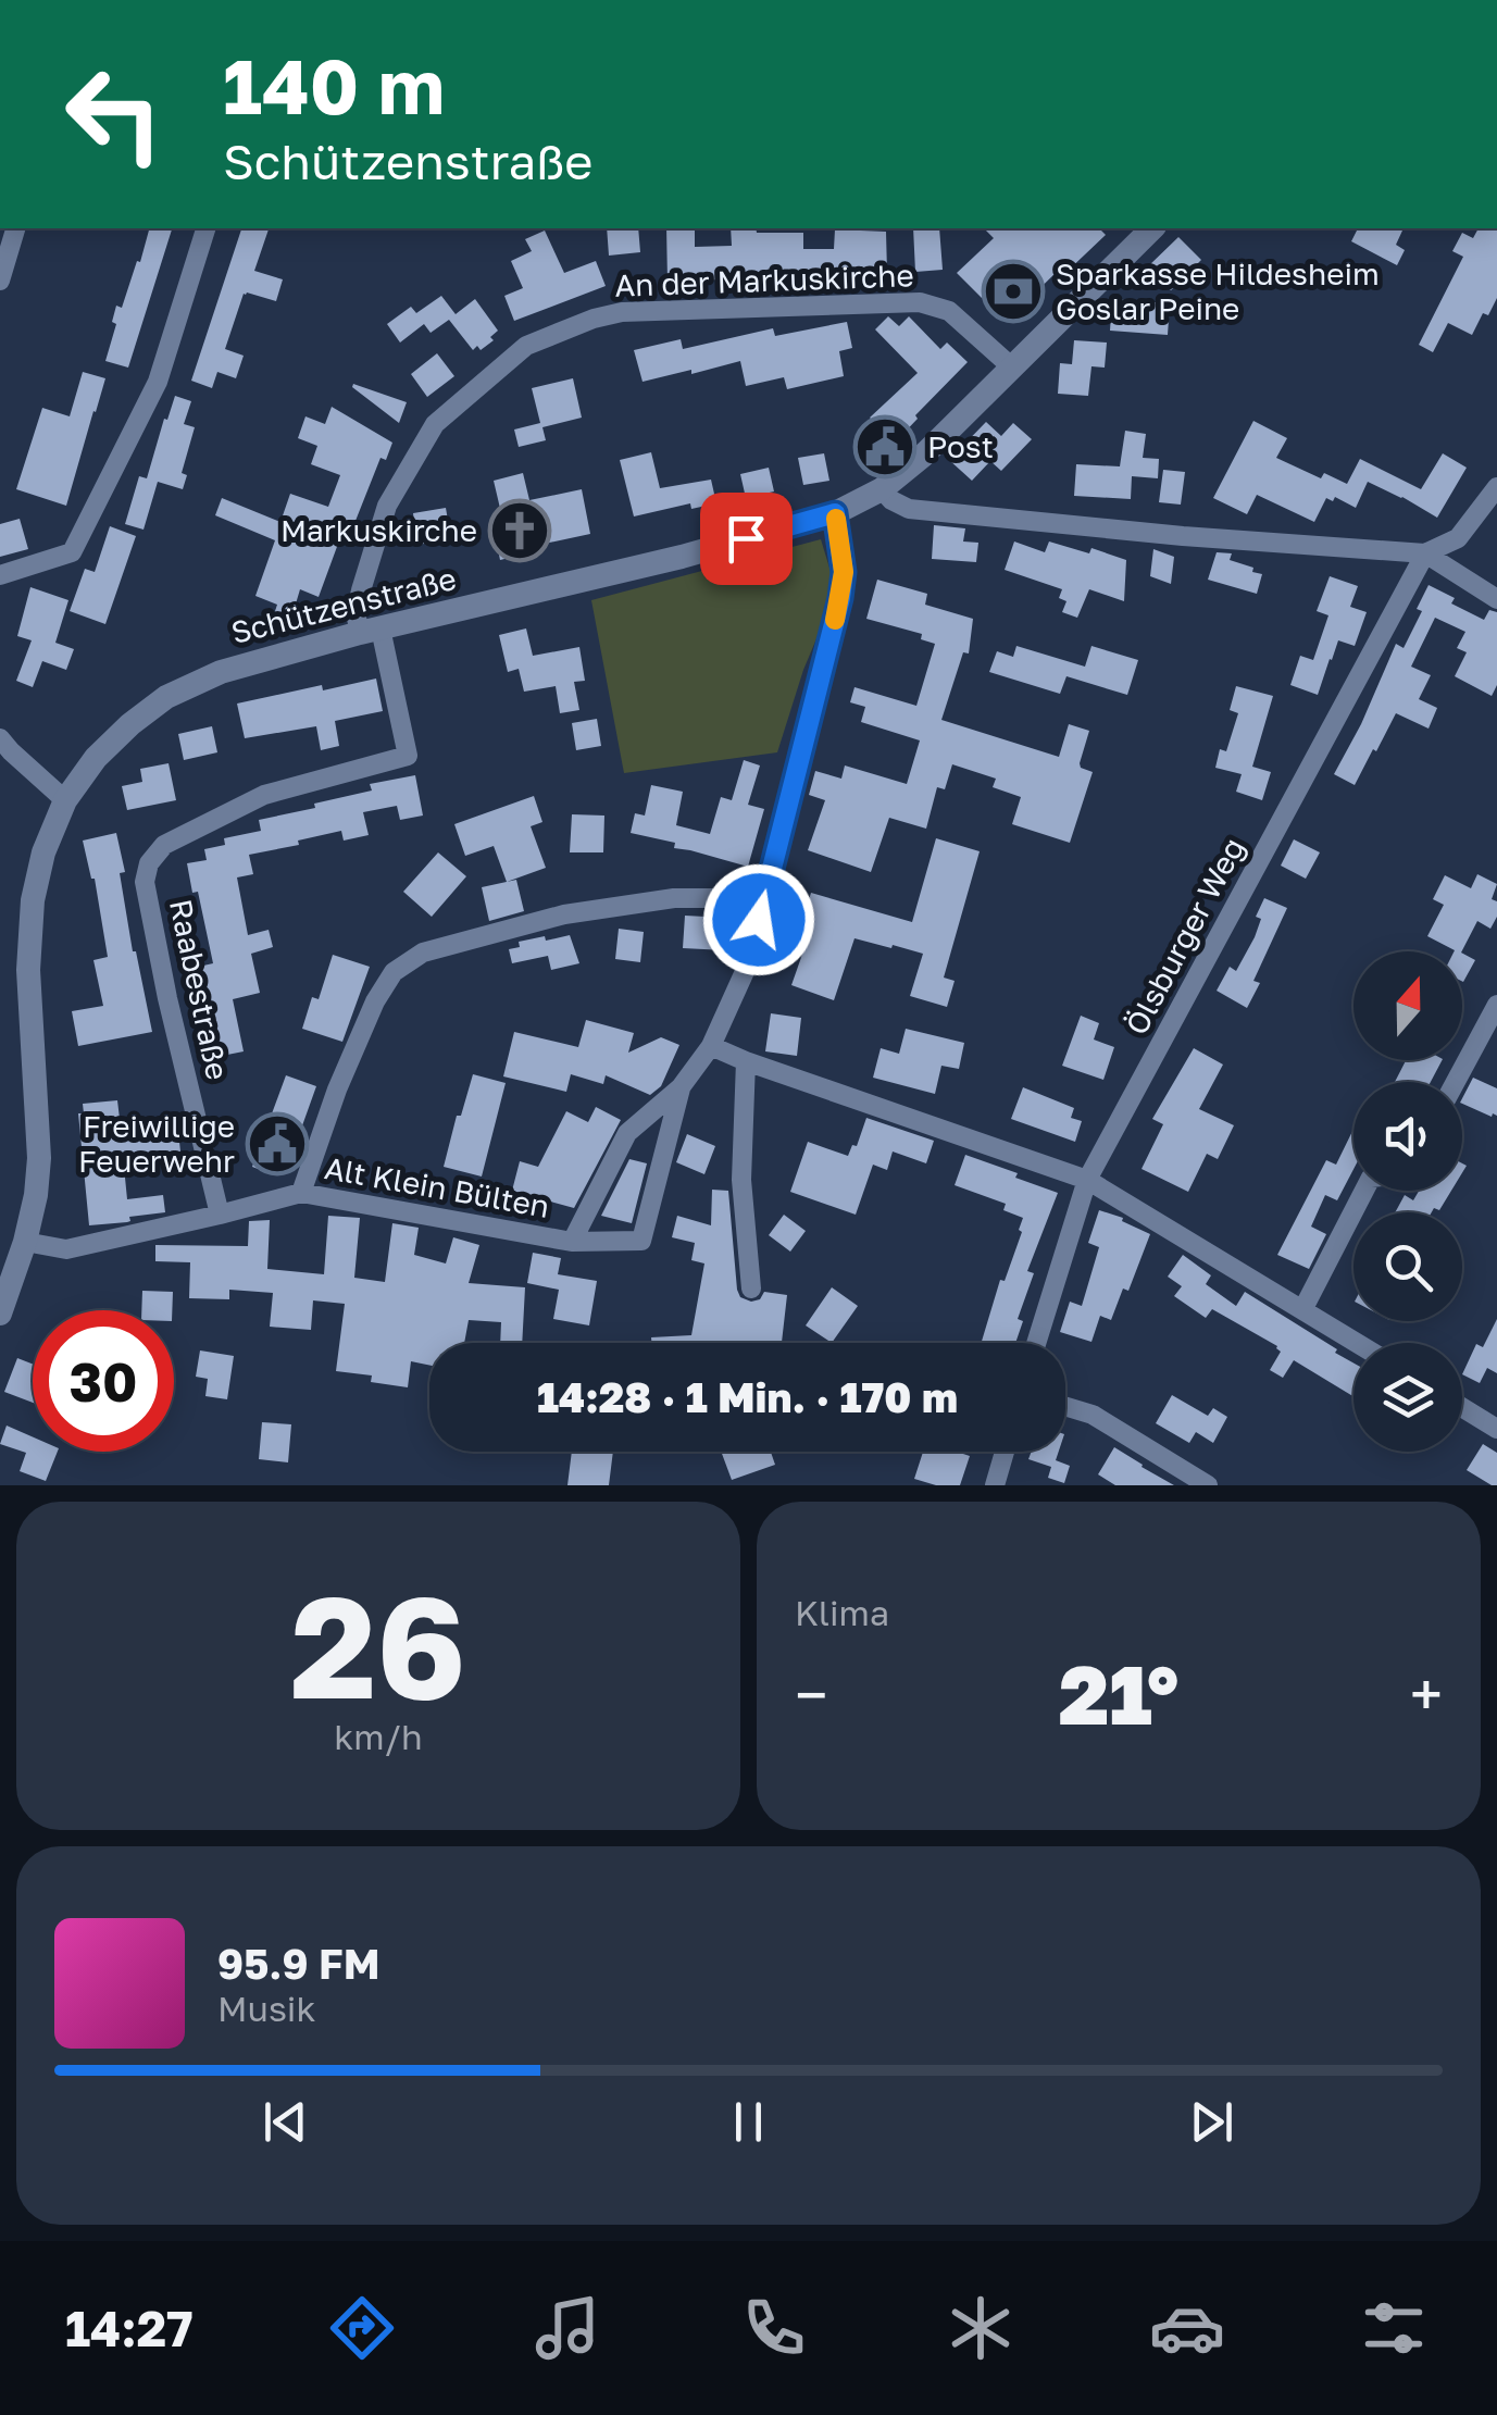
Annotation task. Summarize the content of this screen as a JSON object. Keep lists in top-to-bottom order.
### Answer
{
  "streets": {
    "street": [
      "An der Markuskirche",
      "Schützenstraße",
      "Ölsburger Weg",
      "Raabestraße",
      "Alt Klein Bülten"
    ]
  },
  "crossings": [
    ["An der Markuskirche", "Schützenstraße"],
    ["An der Markuskirche", "Raabestraße"],
    ["Schützenstraße", "Raabestraße"],
    ["Schützenstraße", "Alt Klein Bülten"],
    ["Raabestraße", "Alt Klein Bülten"]
  ],
  "places": {
    "bank": ["Sparkasse Hildesheim Goslar Peine"],
    "public building": ["Post", "Freiwillige Feuerwehr"],
    "church": ["Markuskirche"]
  },
  "north": "top",
  "page": {
    "turn": ["140 m", "Schützenstraße"],
    "limit": "30",
    "trip": "14:28 · 1 Min. · 170 m",
    "tile": [
      ["26", "km/h"],
      "Klima"
    ],
    "heat": ["−", "21°", "+"],
    "song": ["95.9 FM", "Musik"],
    "tabs": "14:27"
  }
}
